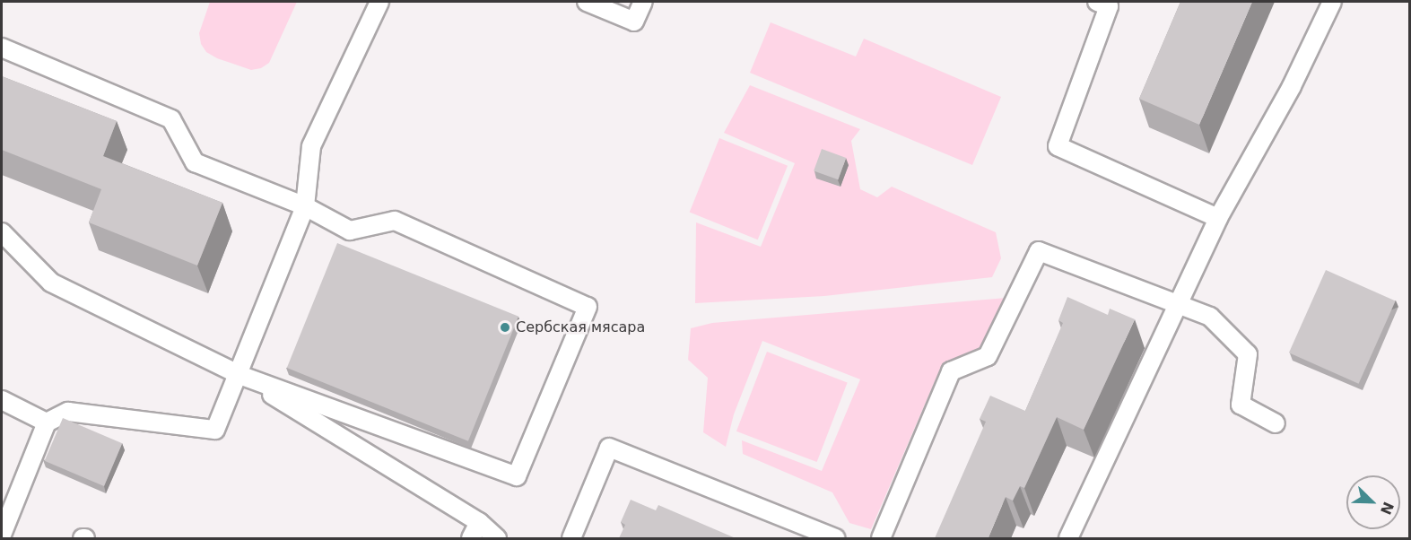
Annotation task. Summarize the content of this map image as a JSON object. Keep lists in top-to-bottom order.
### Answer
{
  "places": ["Сербская мясара"],
  "north": "bottom right"
}
